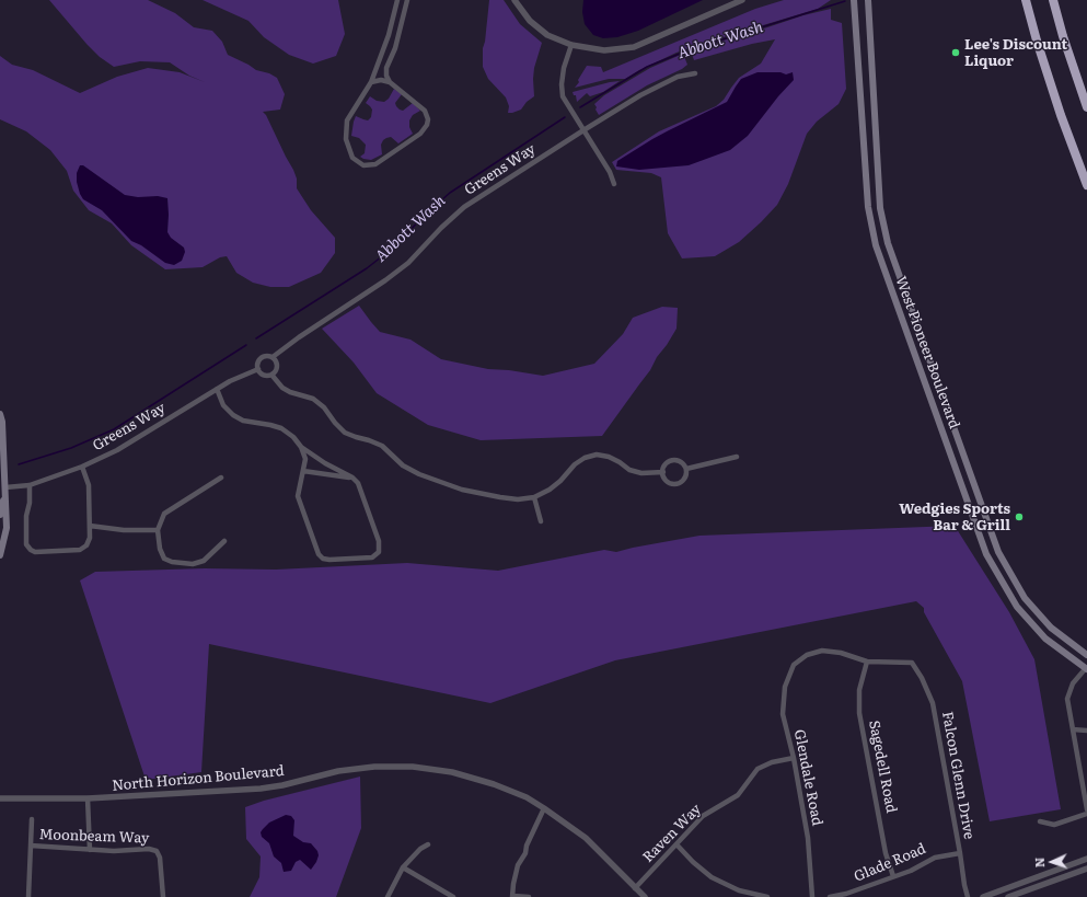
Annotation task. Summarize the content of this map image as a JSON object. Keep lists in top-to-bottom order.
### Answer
{
  "streets": {
    "main road": ["West Pioneer Boulevard"],
    "street": [
      "Greens Way",
      "Sagedell Road",
      "Falcon Glenn Drive",
      "Glendale Road",
      "North Horizon Boulevard",
      "Raven Way",
      "Moonbeam Way",
      "Glade Road"
    ]
  },
  "crossings": [
    ["Sagedell Road", "Falcon Glenn Drive"],
    ["Sagedell Road", "Glendale Road"],
    ["Sagedell Road", "Glade Road"],
    ["Falcon Glenn Drive", "Glendale Road"],
    ["Falcon Glenn Drive", "Glade Road"],
    ["Glendale Road", "Raven Way"],
    ["North Horizon Boulevard", "Raven Way"]
  ],
  "water": ["Abbott Wash"],
  "places": ["Lee's Discount Liquor", "Wedgies Sports Bar & Grill"],
  "north": "left"
}
